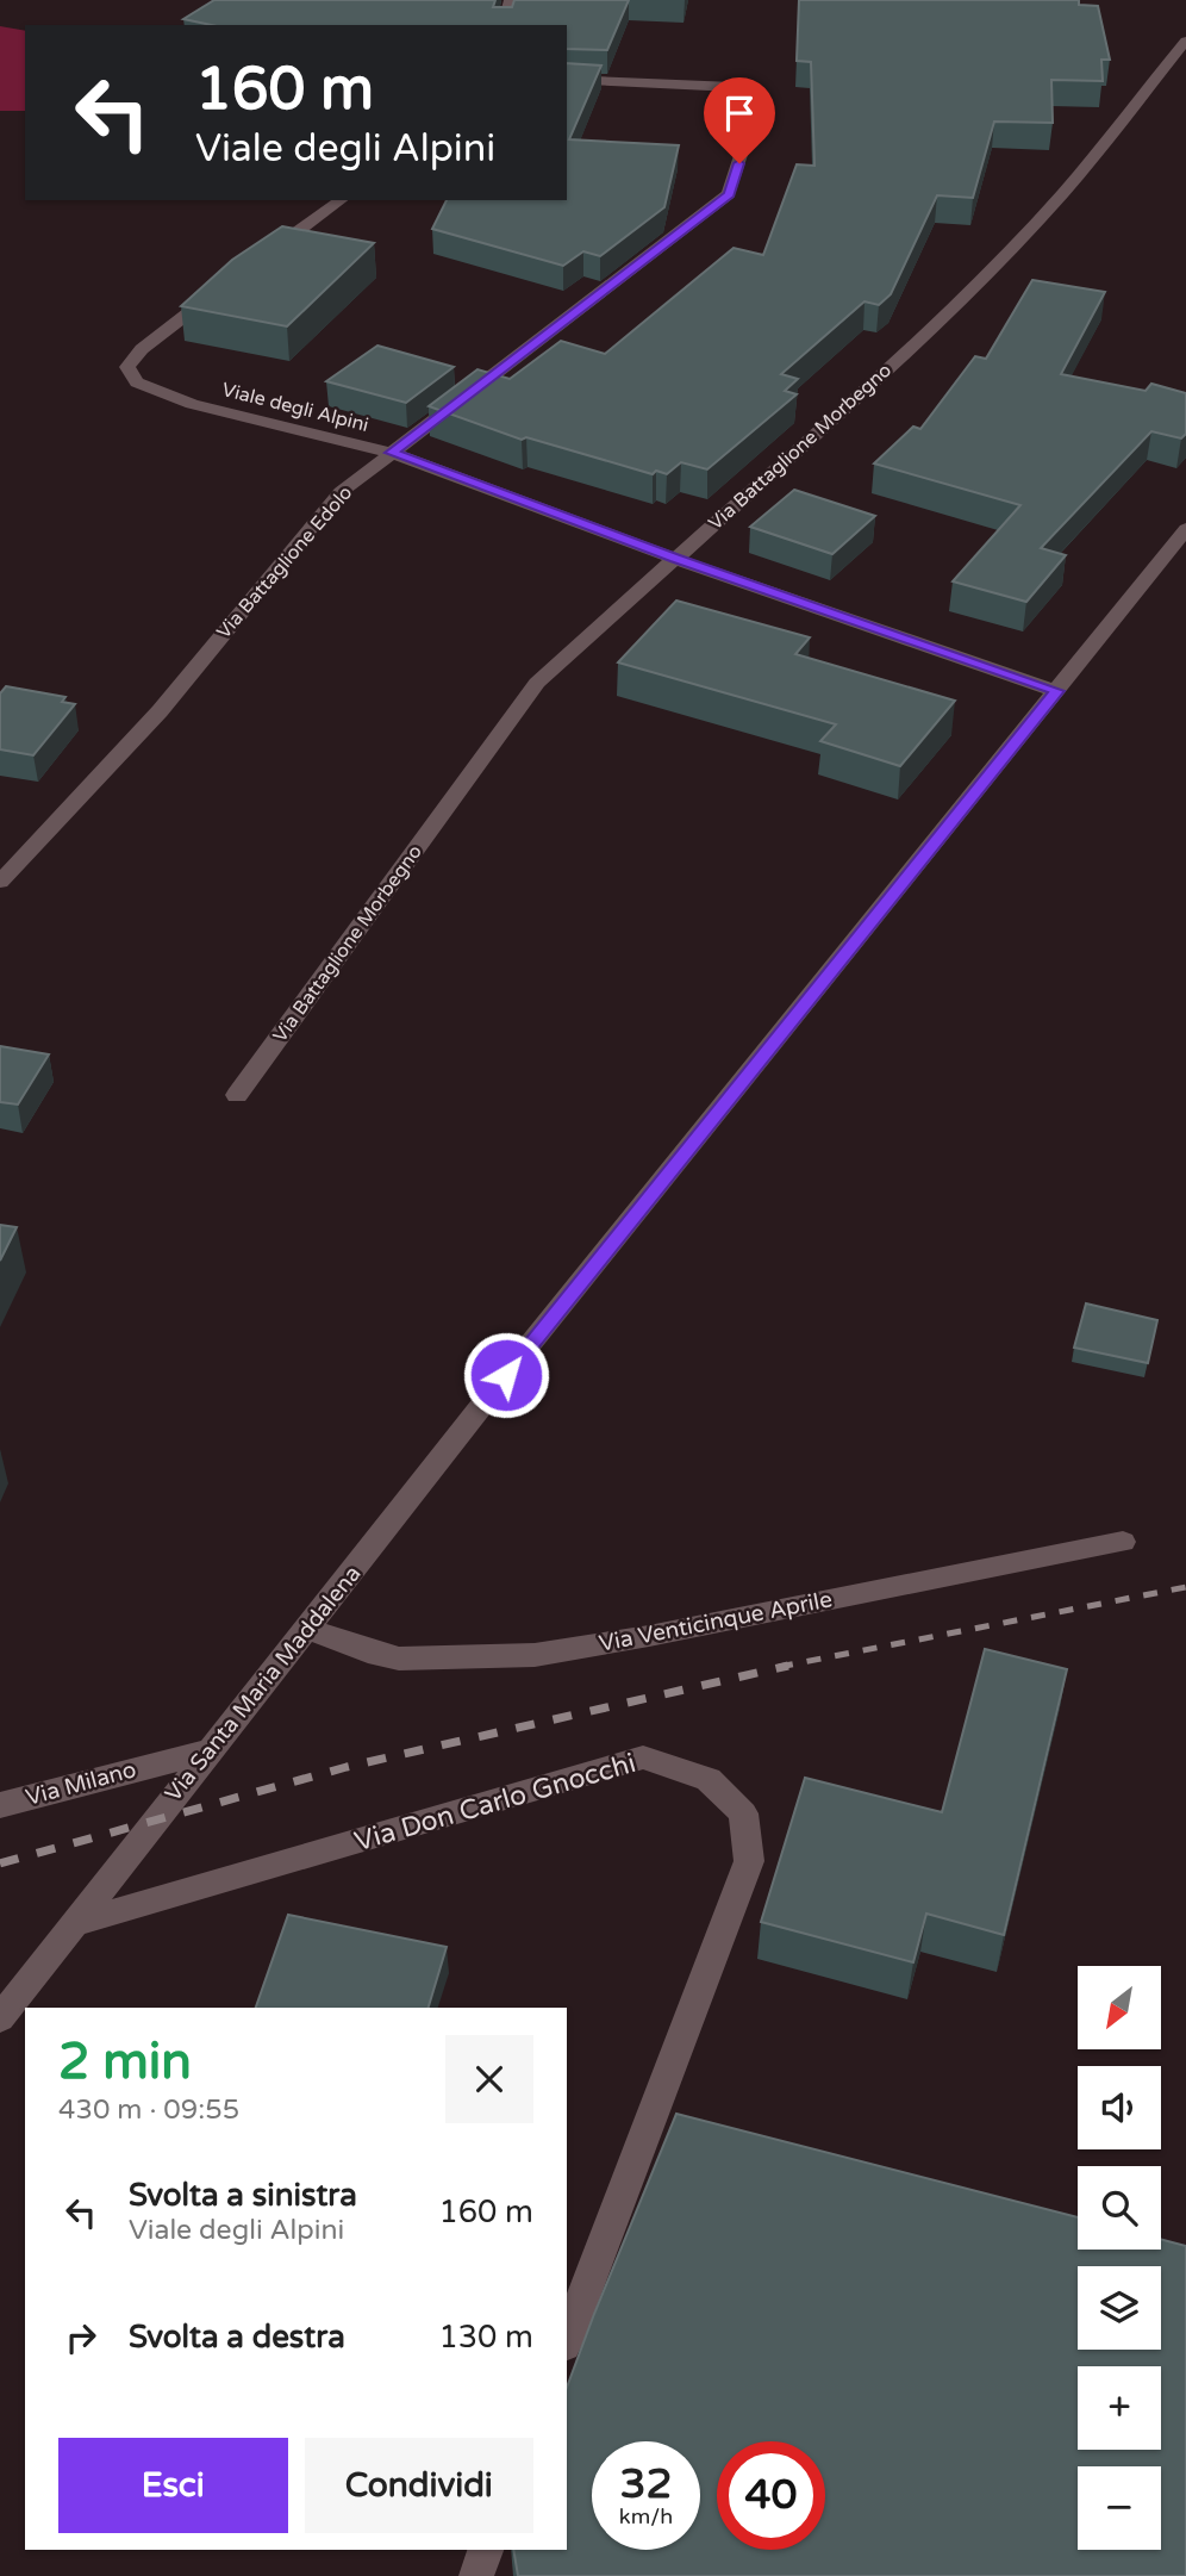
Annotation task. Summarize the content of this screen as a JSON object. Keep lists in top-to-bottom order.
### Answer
{
  "streets": {
    "street": [
      "Viale degli Alpini",
      "Via Battaglione Morbegno",
      "Via Battaglione Edolo",
      "Via Venticinque Aprile",
      "Via Santa Maria Maddalena",
      "Via Milano",
      "Via Don Carlo Gnocchi"
    ]
  },
  "crossings": [
    ["Viale degli Alpini", "Via Battaglione Morbegno"],
    ["Viale degli Alpini", "Via Battaglione Edolo"],
    ["Viale degli Alpini", "Via Santa Maria Maddalena"],
    ["Via Venticinque Aprile", "Via Santa Maria Maddalena"],
    ["Via Santa Maria Maddalena", "Via Milano"],
    ["Via Santa Maria Maddalena", "Via Don Carlo Gnocchi"]
  ],
  "north": "bottom left",
  "page": {
    "turn": ["160 m", "Viale degli Alpini"],
    "map_buttons": ["+", "−"],
    "heading": ["2 min", "430 m · 09:55"],
    "list": [
      {
        "name": "Svolta a sinistra",
        "note": "Viale degli Alpini",
        "value": "160 m"
      },
      {
        "name": "Svolta a destra",
        "value": "130 m"
      }
    ],
    "buttons": ["Esci", "Condividi"],
    "speed": "32 km/h",
    "limit": "40"
  }
}
